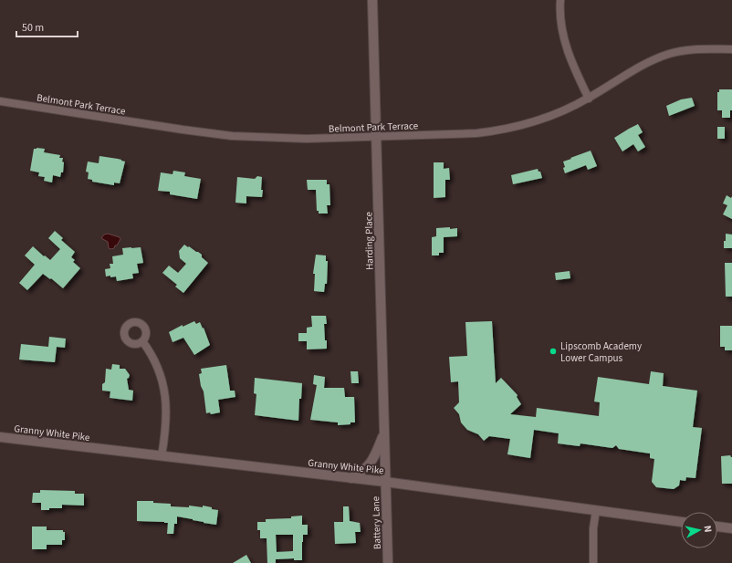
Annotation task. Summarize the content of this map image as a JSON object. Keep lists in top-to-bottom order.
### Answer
{
  "streets": {
    "main road": ["Harding Place", "Granny White Pike", "Battery Lane"],
    "street": ["Belmont Park Terrace"]
  },
  "crossings": [
    ["Belmont Park Terrace", "Harding Place"],
    ["Harding Place", "Granny White Pike"],
    ["Harding Place", "Battery Lane"],
    ["Granny White Pike", "Battery Lane"]
  ],
  "places": ["Lipscomb Academy Lower Campus"],
  "scale_bar": "50 m",
  "north": "right"
}
